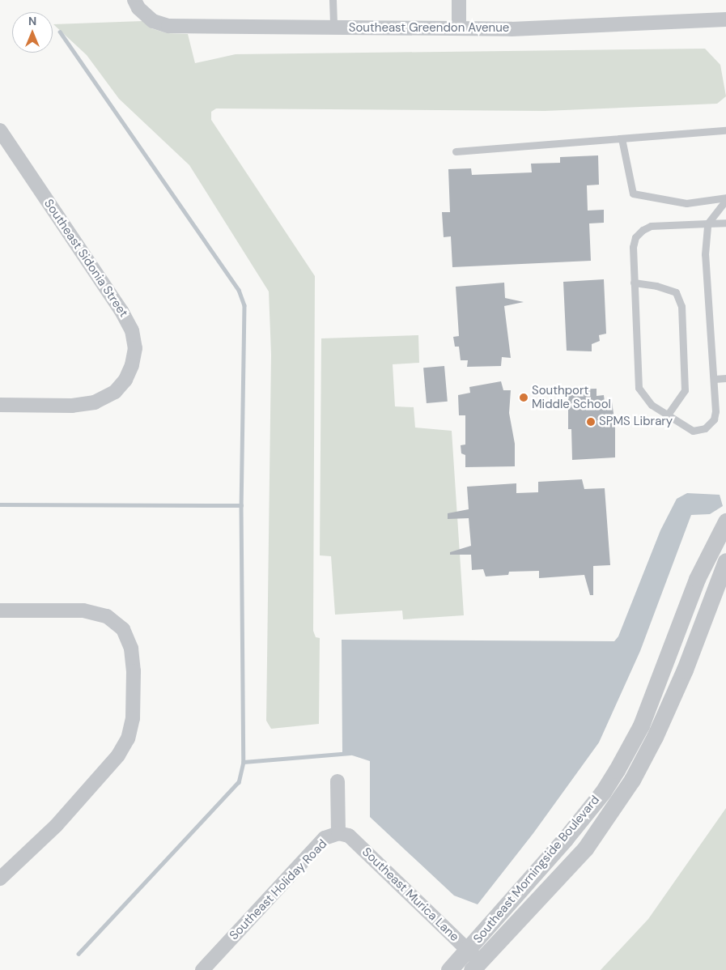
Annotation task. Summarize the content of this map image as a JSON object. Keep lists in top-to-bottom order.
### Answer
{
  "streets": {
    "street": [
      "Southeast Greendon Avenue",
      "Southeast Sidonia Street",
      "Southeast Morningside Boulevard",
      "Southeast Holiday Road",
      "Southeast Murica Lane"
    ]
  },
  "crossings": [
    ["Southeast Morningside Boulevard", "Southeast Murica Lane"],
    ["Southeast Holiday Road", "Southeast Murica Lane"]
  ],
  "places": ["Southport Middle School", "SPMS Library"],
  "north": "top"
}
